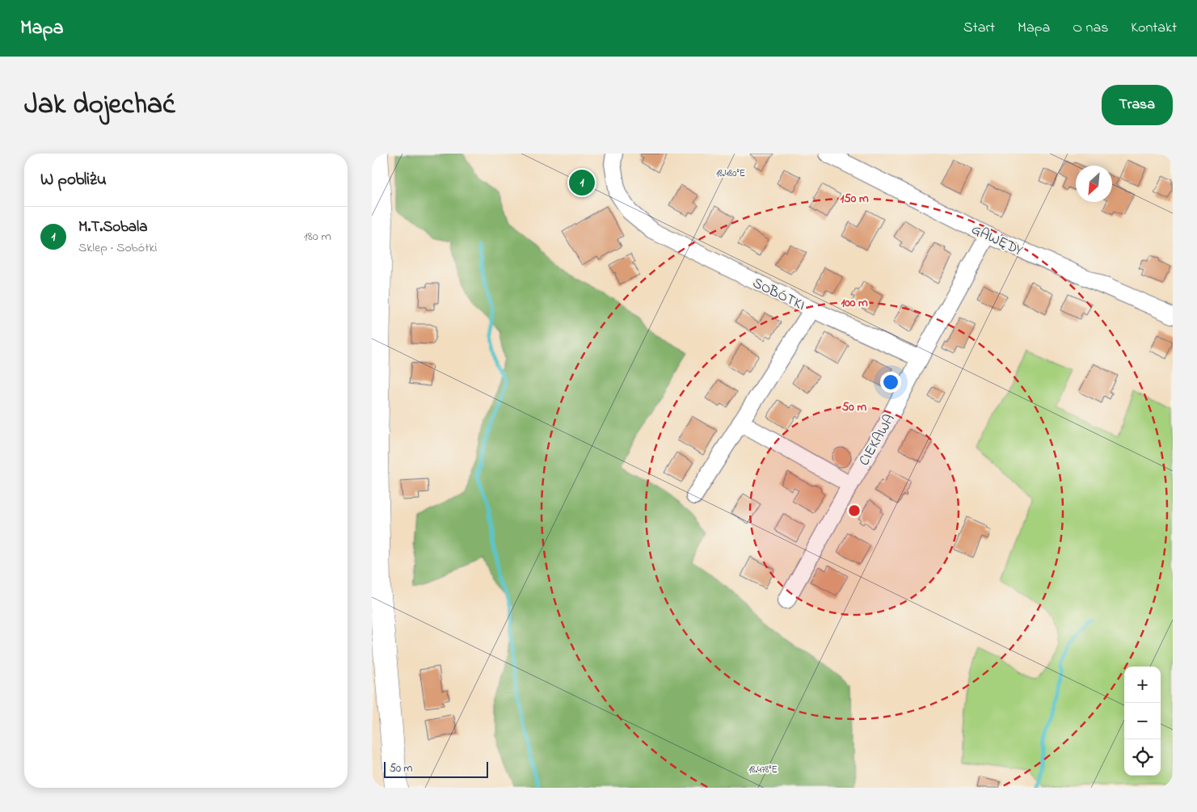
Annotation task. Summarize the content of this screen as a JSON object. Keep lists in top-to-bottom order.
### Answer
{
  "streets": {
    "street": ["GAWĘDY", "SOBÓTKI", "CIEKAWA"]
  },
  "crossings": [
    ["GAWĘDY", "CIEKAWA"]
  ],
  "scale_bar": "50 m",
  "north": "bottom left",
  "page": {
    "header": "Mapa",
    "nav": [
      "Start",
      "Mapa",
      "O nas",
      "Kontakt"
    ],
    "title": "Jak dojechać",
    "buttons": "Trasa",
    "heading": "W pobliżu",
    "pins": "1",
    "list": [
      {
        "mark": "1",
        "name": "M.T.Sobala",
        "note": "Sklep · Sobótki",
        "value": "180 m"
      }
    ],
    "map_buttons": ["+", "−"],
    "scale": "50 m"
  },
  "coordinates": ["18.480°E", "18.478°E"],
  "rings": ["150 m", "100 m", "50 m"]
}
